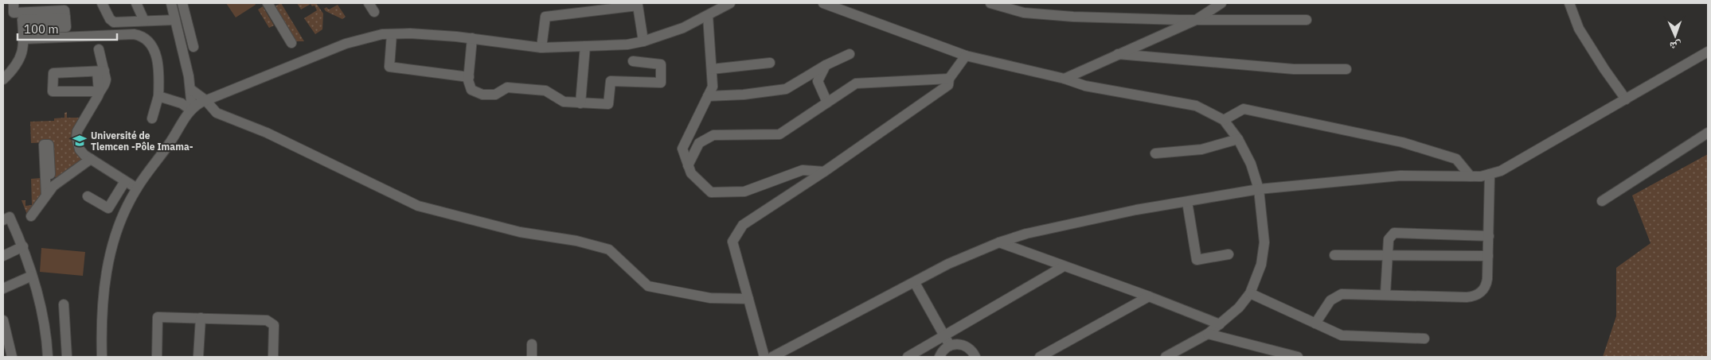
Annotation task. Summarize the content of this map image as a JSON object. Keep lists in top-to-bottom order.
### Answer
{
  "places": {
    "school or university": ["Université de Tlemcen -Pôle Imama-"]
  },
  "scale_bar": "100 m",
  "north": "bottom"
}
